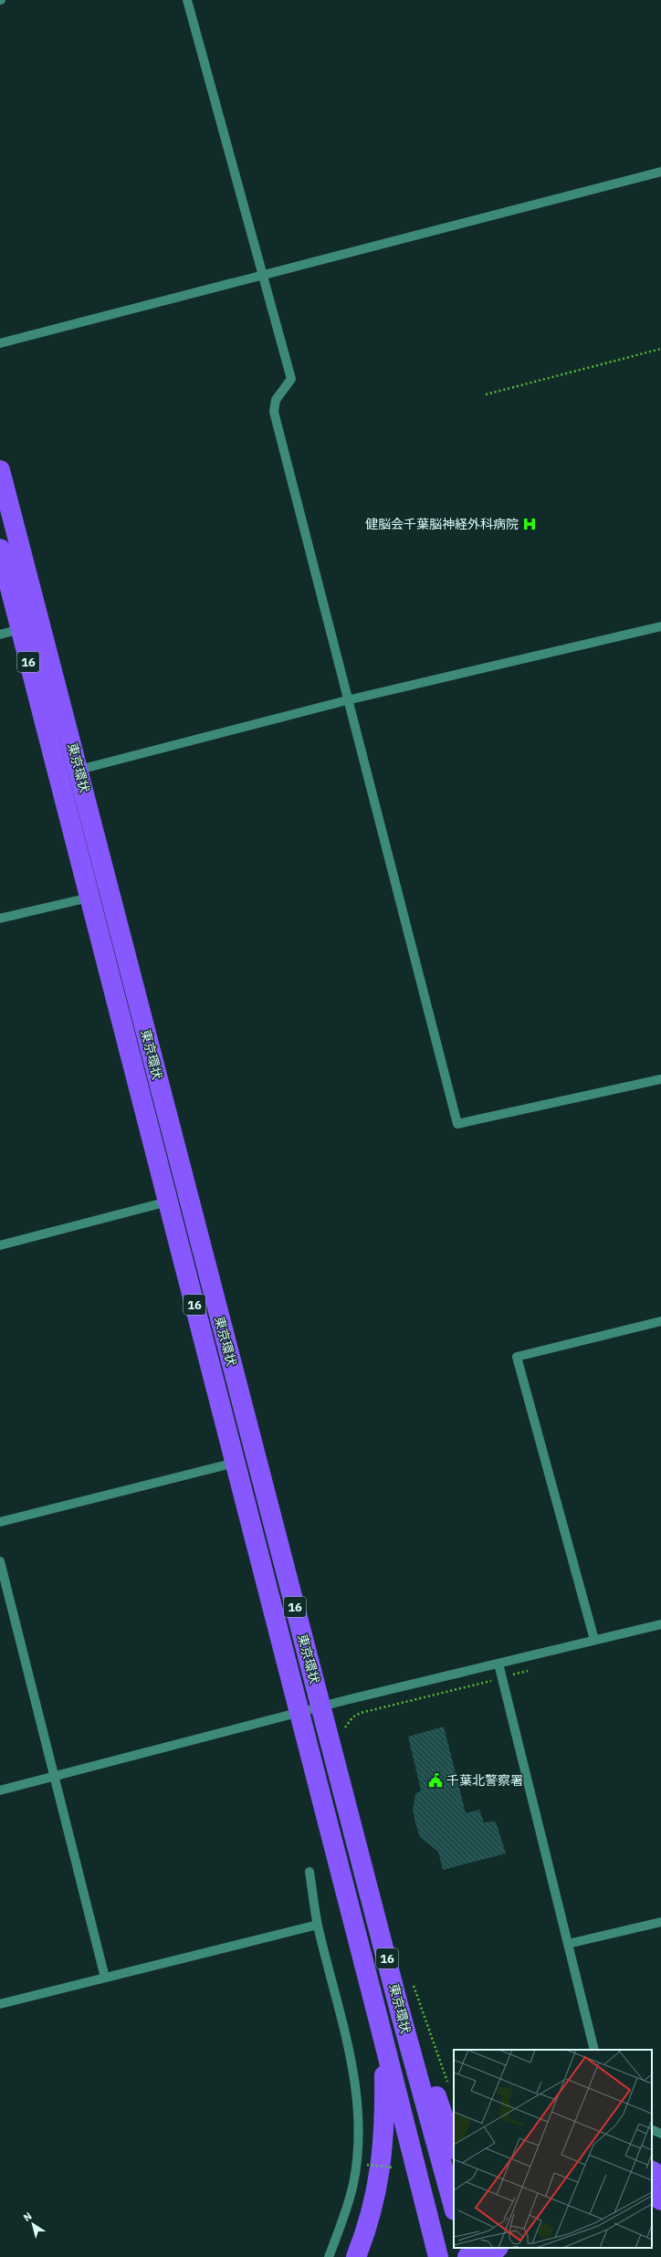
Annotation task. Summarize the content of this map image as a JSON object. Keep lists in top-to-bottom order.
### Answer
{
  "streets": {
    "highway": ["16", "東京環状"]
  },
  "places": {
    "hospital": ["健脳会千葉脳神経外科病院"],
    "public building": ["千葉北警察署"]
  },
  "north": "top left"
}
